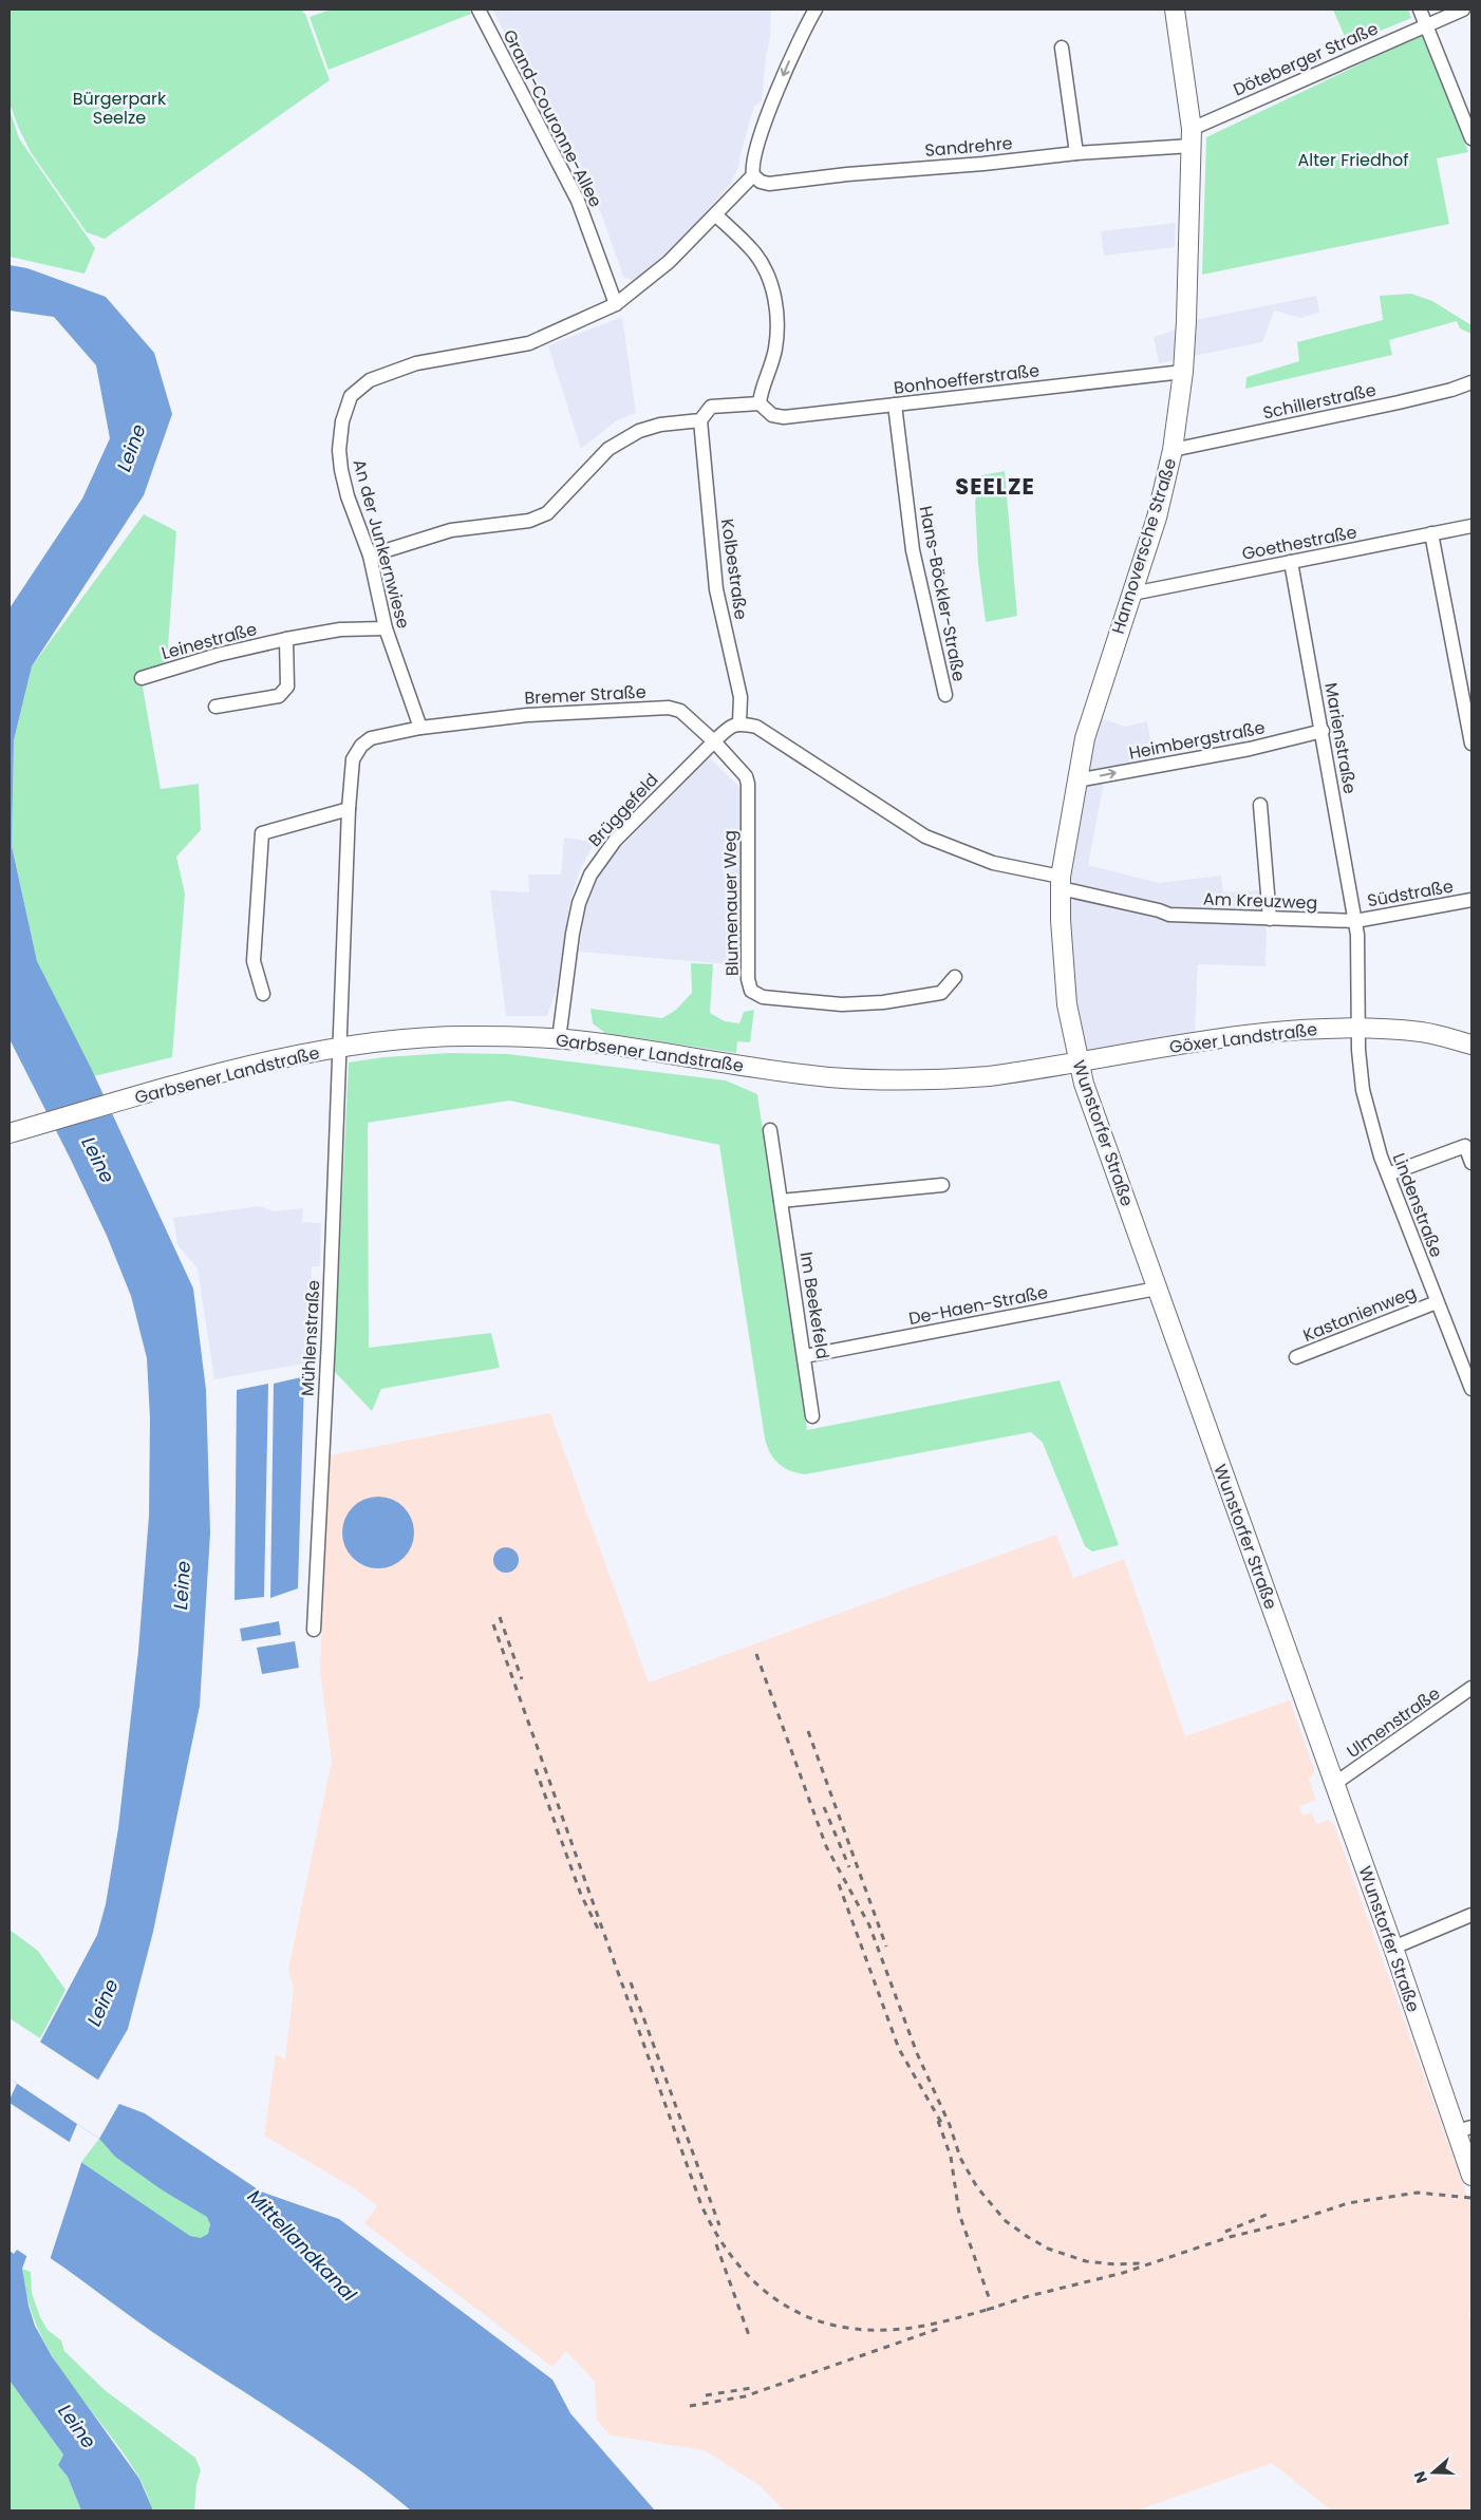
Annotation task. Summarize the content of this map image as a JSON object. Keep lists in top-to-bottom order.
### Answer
{
  "streets": {
    "street": [
      "Döteberger Straße",
      "Grand-Couronne-Allee",
      "Sandrehre",
      "Bonhoefferstraße",
      "Schillerstraße",
      "Goethestraße",
      "An der Junkernwiese",
      "Hannoversche Straße",
      "Kolbestraße",
      "Hans-Böckler-Straße",
      "Leinestraße",
      "Bremer Straße",
      "Marienstraße",
      "Heimbergstraße",
      "Brüggefeld",
      "Südstraße",
      "Am Kreuzweg",
      "Blumenauer Weg",
      "Göxer Landstraße",
      "Garbsener Landstraße",
      "Wunstorfer Straße",
      "Lindenstraße",
      "Im Beekefeld",
      "De-Haen-Straße",
      "Kastanienweg",
      "Mühlenstraße",
      "Ulmenstraße"
    ]
  },
  "crossings": [
    ["Döteberger Straße", "Sandrehre"],
    ["Döteberger Straße", "Hannoversche Straße"],
    ["Grand-Couronne-Allee", "An der Junkernwiese"],
    ["Sandrehre", "An der Junkernwiese"],
    ["Sandrehre", "Hannoversche Straße"],
    ["Bonhoefferstraße", "Hannoversche Straße"],
    ["Bonhoefferstraße", "Hans-Böckler-Straße"],
    ["Schillerstraße", "Hannoversche Straße"],
    ["Goethestraße", "Hannoversche Straße"],
    ["Goethestraße", "Marienstraße"],
    ["An der Junkernwiese", "Leinestraße"],
    ["An der Junkernwiese", "Bremer Straße"],
    ["Hannoversche Straße", "Heimbergstraße"],
    ["Hannoversche Straße", "Am Kreuzweg"],
    ["Hannoversche Straße", "Wunstorfer Straße"],
    ["Bremer Straße", "Brüggefeld"],
    ["Bremer Straße", "Blumenauer Weg"],
    ["Bremer Straße", "Garbsener Landstraße"],
    ["Bremer Straße", "Mühlenstraße"],
    ["Marienstraße", "Heimbergstraße"],
    ["Marienstraße", "Südstraße"],
    ["Marienstraße", "Am Kreuzweg"],
    ["Brüggefeld", "Blumenauer Weg"],
    ["Brüggefeld", "Garbsener Landstraße"],
    ["Südstraße", "Am Kreuzweg"],
    ["Am Kreuzweg", "Wunstorfer Straße"],
    ["Göxer Landstraße", "Garbsener Landstraße"],
    ["Göxer Landstraße", "Wunstorfer Straße"],
    ["Göxer Landstraße", "Lindenstraße"],
    ["Garbsener Landstraße", "Wunstorfer Straße"],
    ["Garbsener Landstraße", "Mühlenstraße"],
    ["Wunstorfer Straße", "De-Haen-Straße"],
    ["Wunstorfer Straße", "Ulmenstraße"],
    ["Lindenstraße", "Kastanienweg"],
    ["Im Beekefeld", "De-Haen-Straße"]
  ],
  "one_way": ["Heimbergstraße"],
  "districts": ["SEELZE"],
  "water": ["Leine", "Mittellandkanal"],
  "parks": ["Bürgerpark Seelze", "Alter Friedhof"],
  "north": "left"
}
